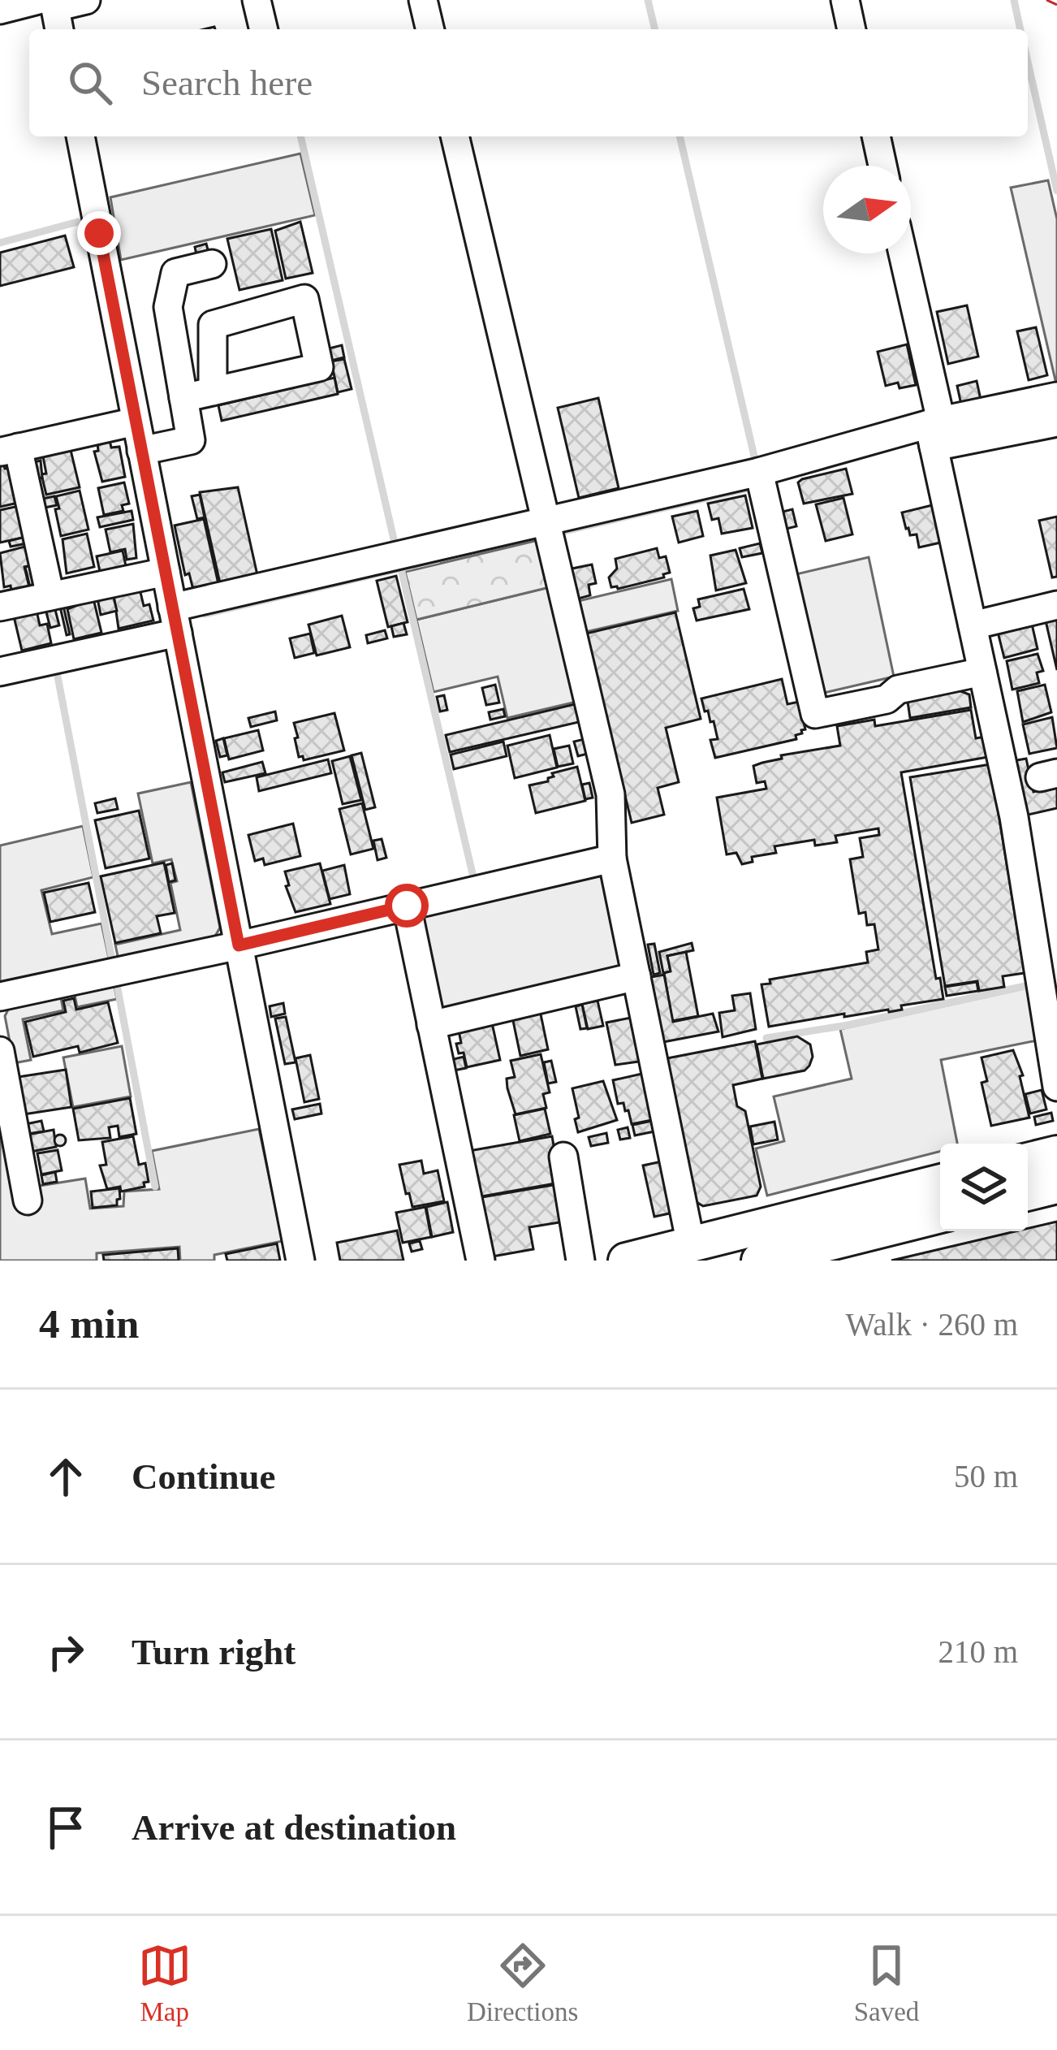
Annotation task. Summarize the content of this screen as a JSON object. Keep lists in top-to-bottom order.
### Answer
{
  "north": "right",
  "page": {
    "search": "Search here",
    "heading": ["4 min", "Walk · 260 m"],
    "list": [
      ["Continue", "50 m"],
      ["Turn right", "210 m"],
      "Arrive at destination"
    ],
    "nav": ["Map", "Directions", "Saved"]
  }
}
